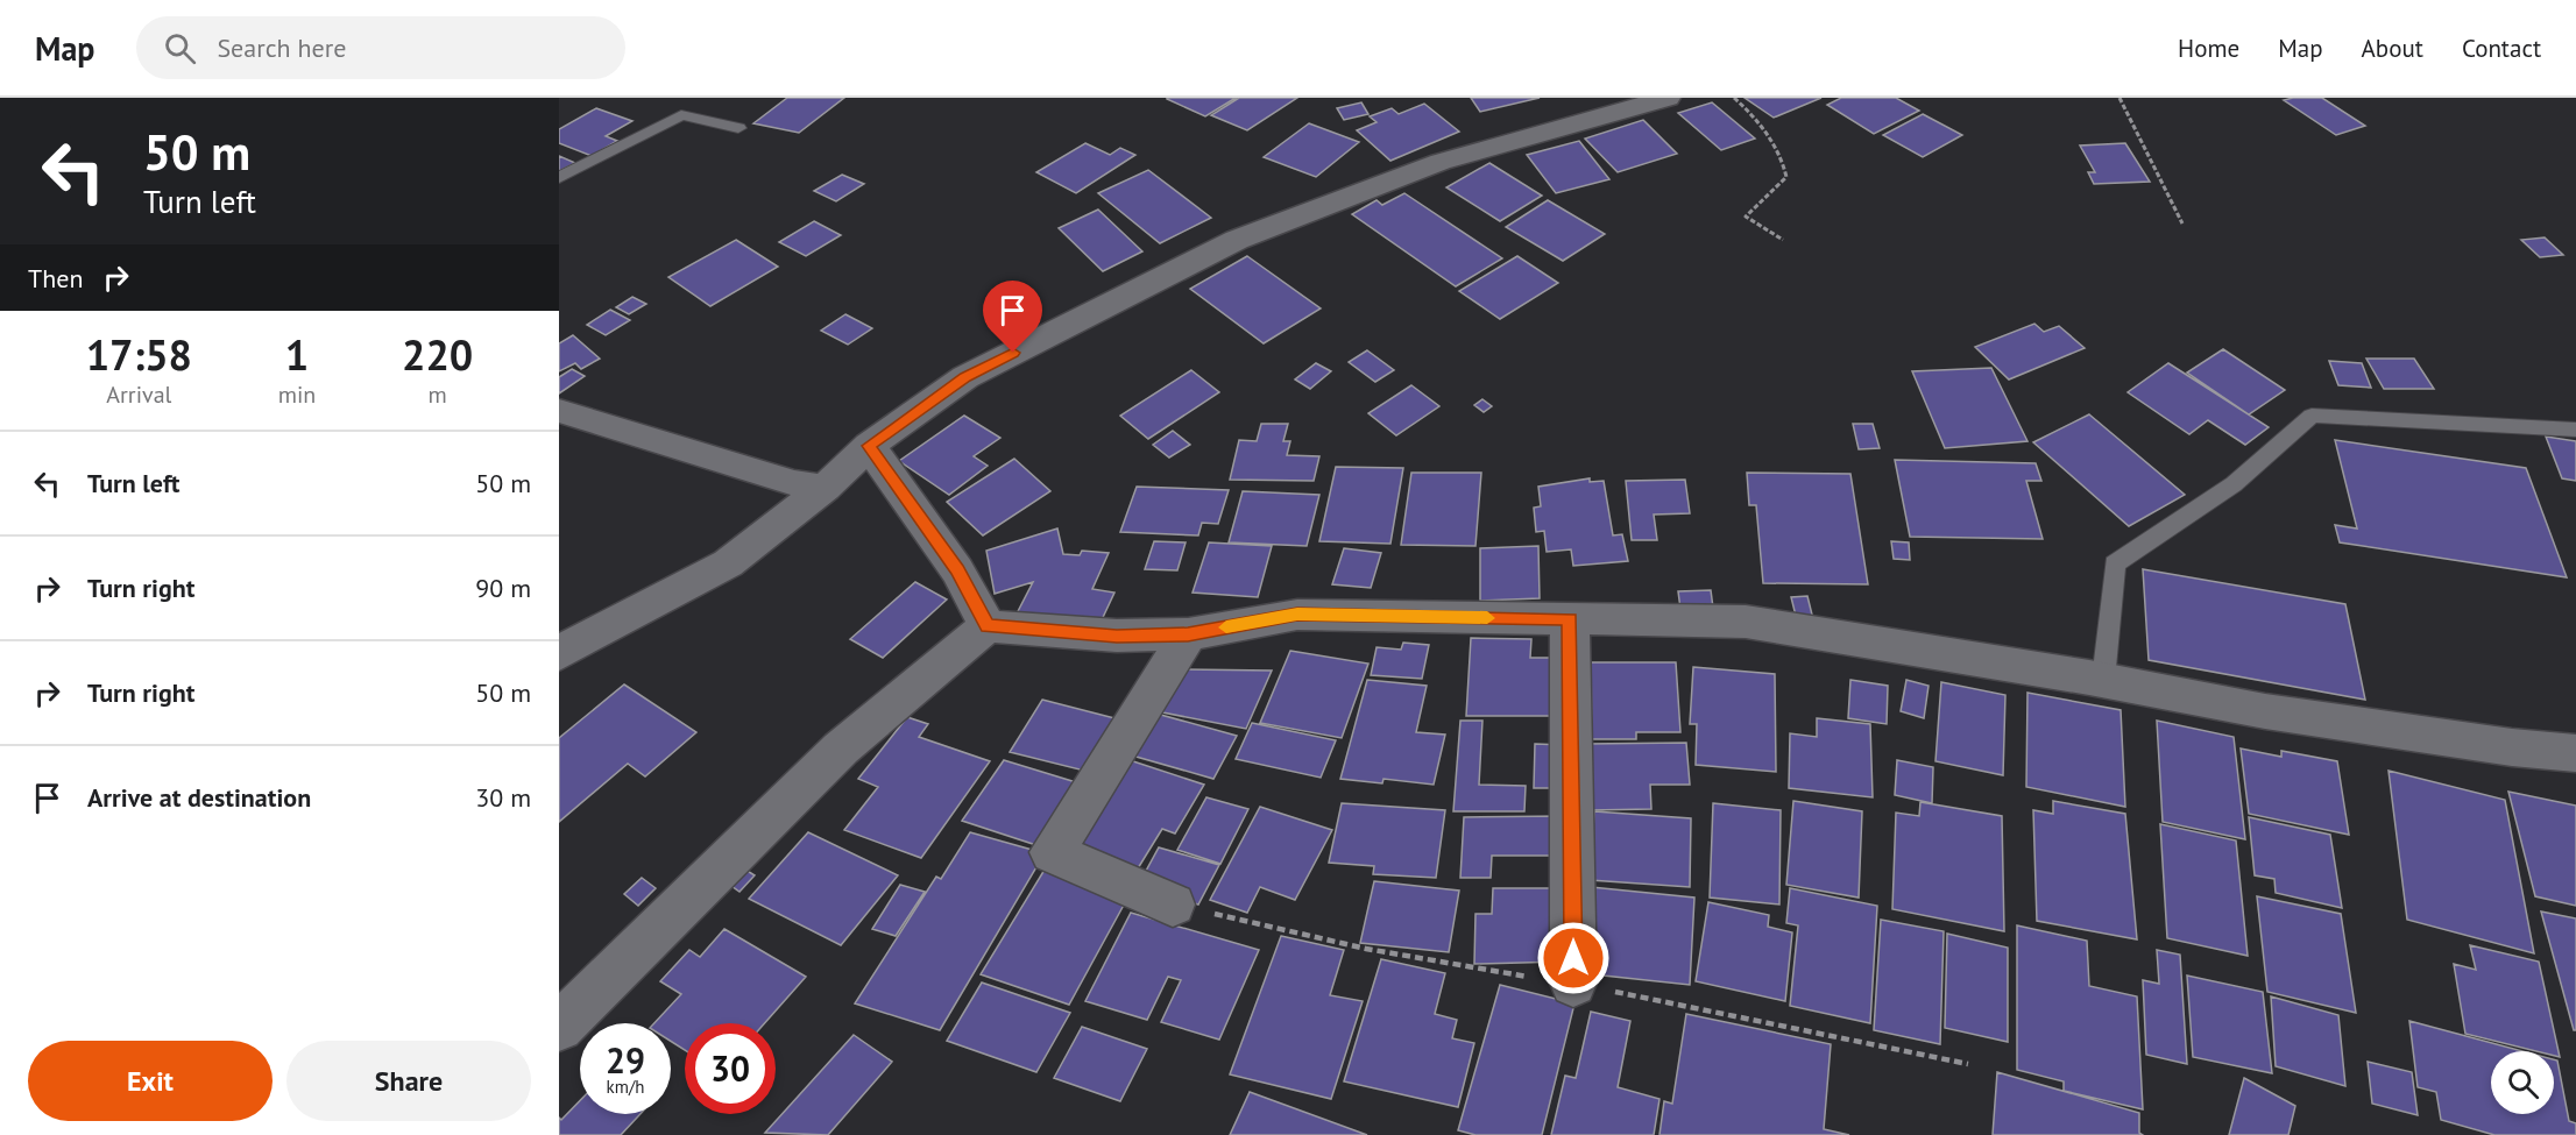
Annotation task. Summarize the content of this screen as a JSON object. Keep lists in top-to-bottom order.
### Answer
{
  "page": {
    "header": "Map",
    "search": "Search here",
    "nav": [
      "Home",
      "Map",
      "About",
      "Contact"
    ],
    "turn": ["50 m", "Turn left"],
    "then": "Then",
    "eta": [
      "17:58",
      "Arrival",
      "1",
      "min",
      "220",
      "m"
    ],
    "list": [
      {
        "name": "Turn left",
        "value": "50 m"
      },
      {
        "name": "Turn right",
        "value": "90 m"
      },
      {
        "name": "Turn right",
        "value": "50 m"
      },
      {
        "name": "Arrive at destination",
        "value": "30 m"
      }
    ],
    "speed": "29 km/h",
    "limit": "30",
    "buttons": ["Exit", "Share"]
  }
}
